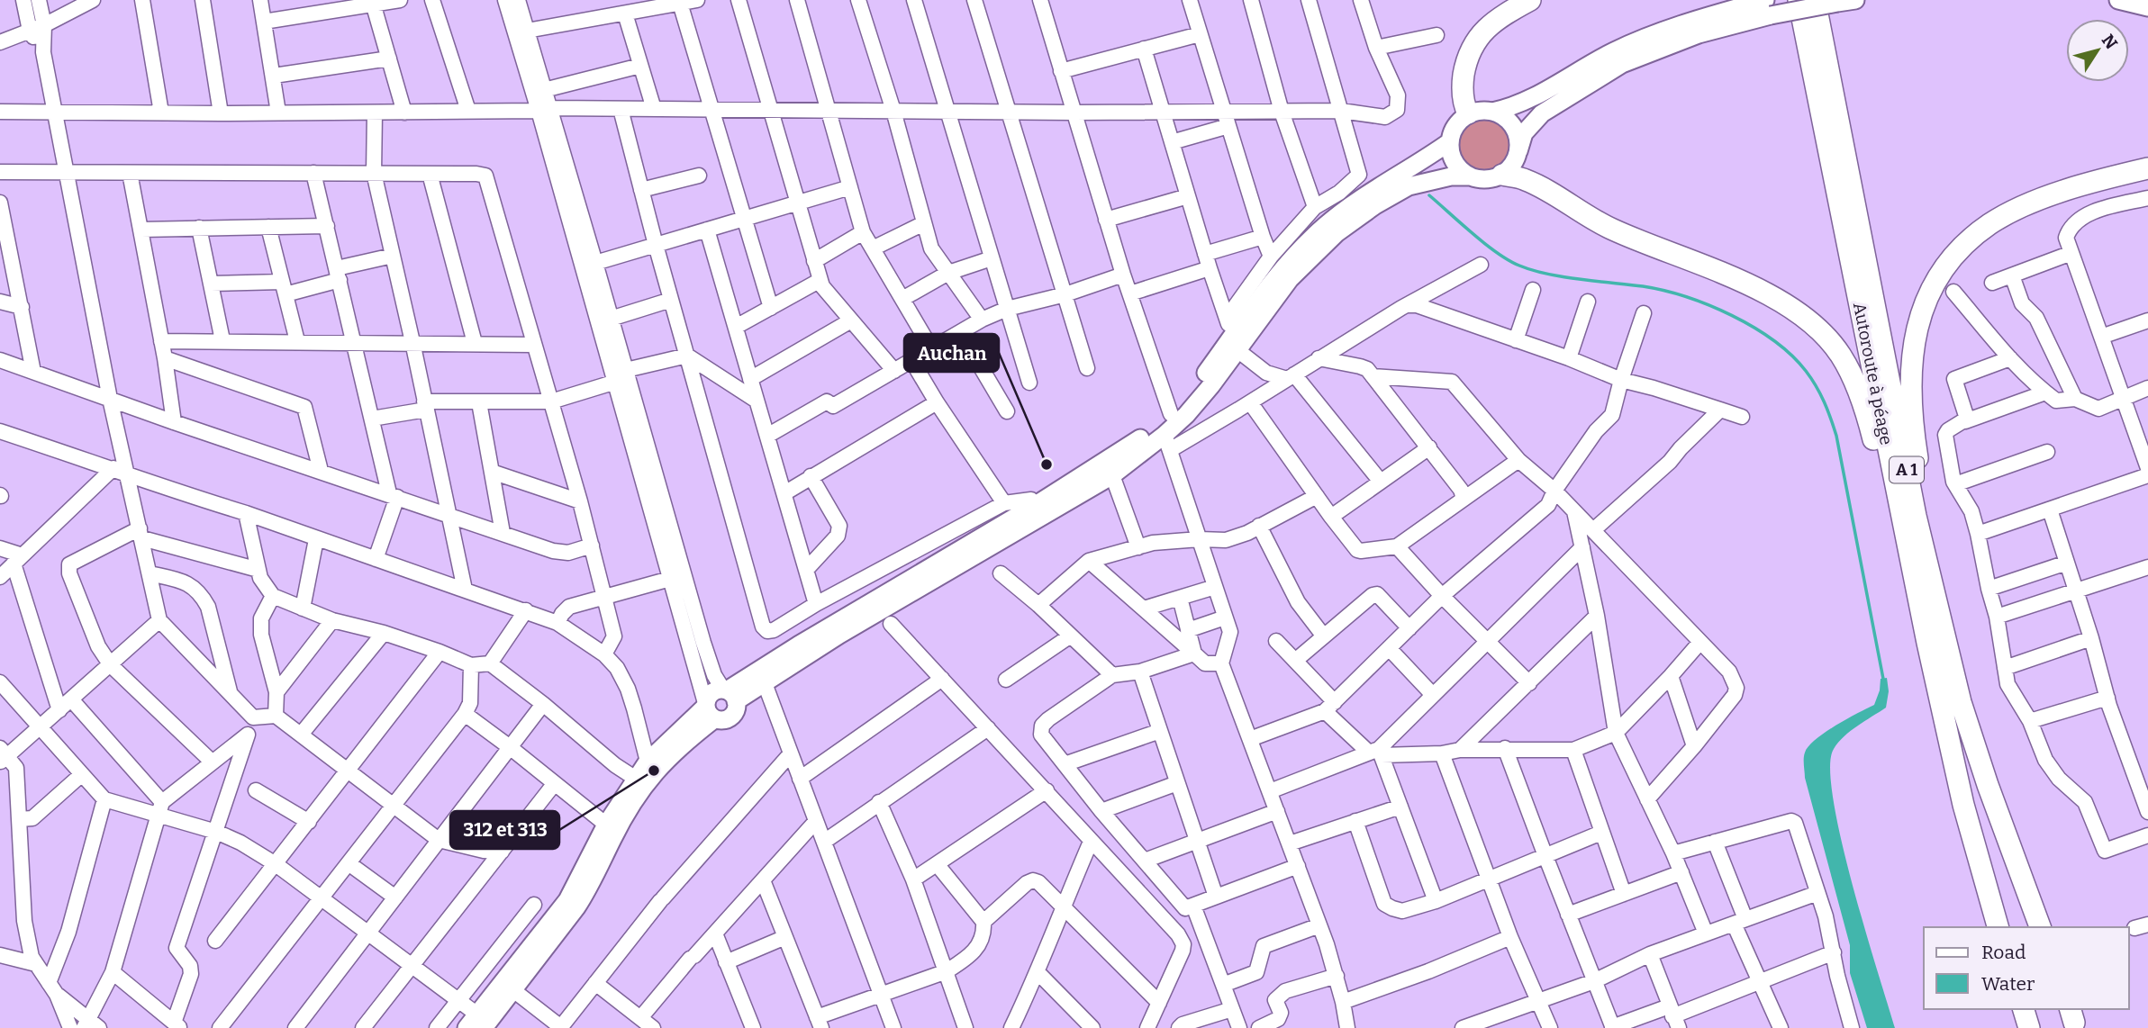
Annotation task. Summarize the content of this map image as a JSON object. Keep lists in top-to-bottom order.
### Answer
{
  "streets": {
    "highway": ["Autoroute à péage", "A 1"]
  },
  "places": ["Auchan", "312 et 313"],
  "legend": ["Road", "Water"],
  "north": "top right"
}
